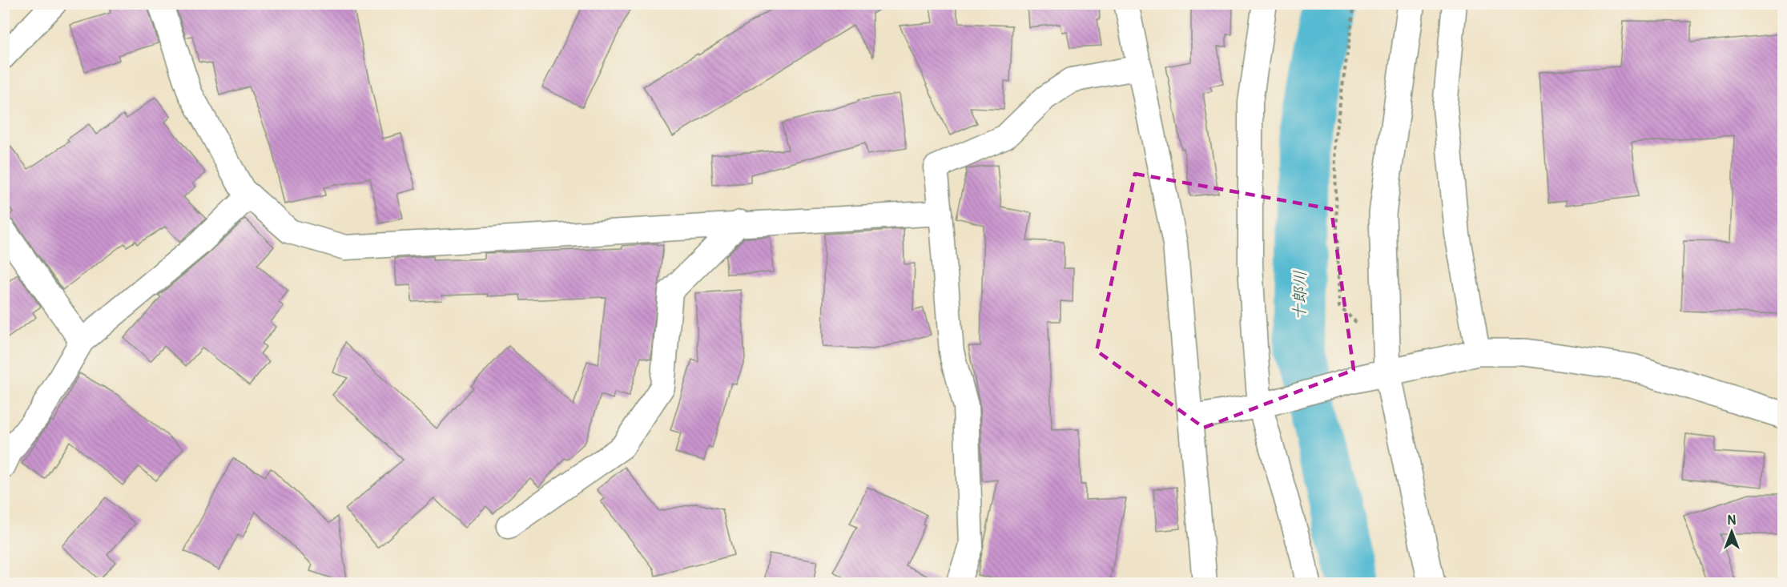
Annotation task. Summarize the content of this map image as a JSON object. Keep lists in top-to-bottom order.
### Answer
{
  "water": ["十郎川"],
  "north": "top"
}
